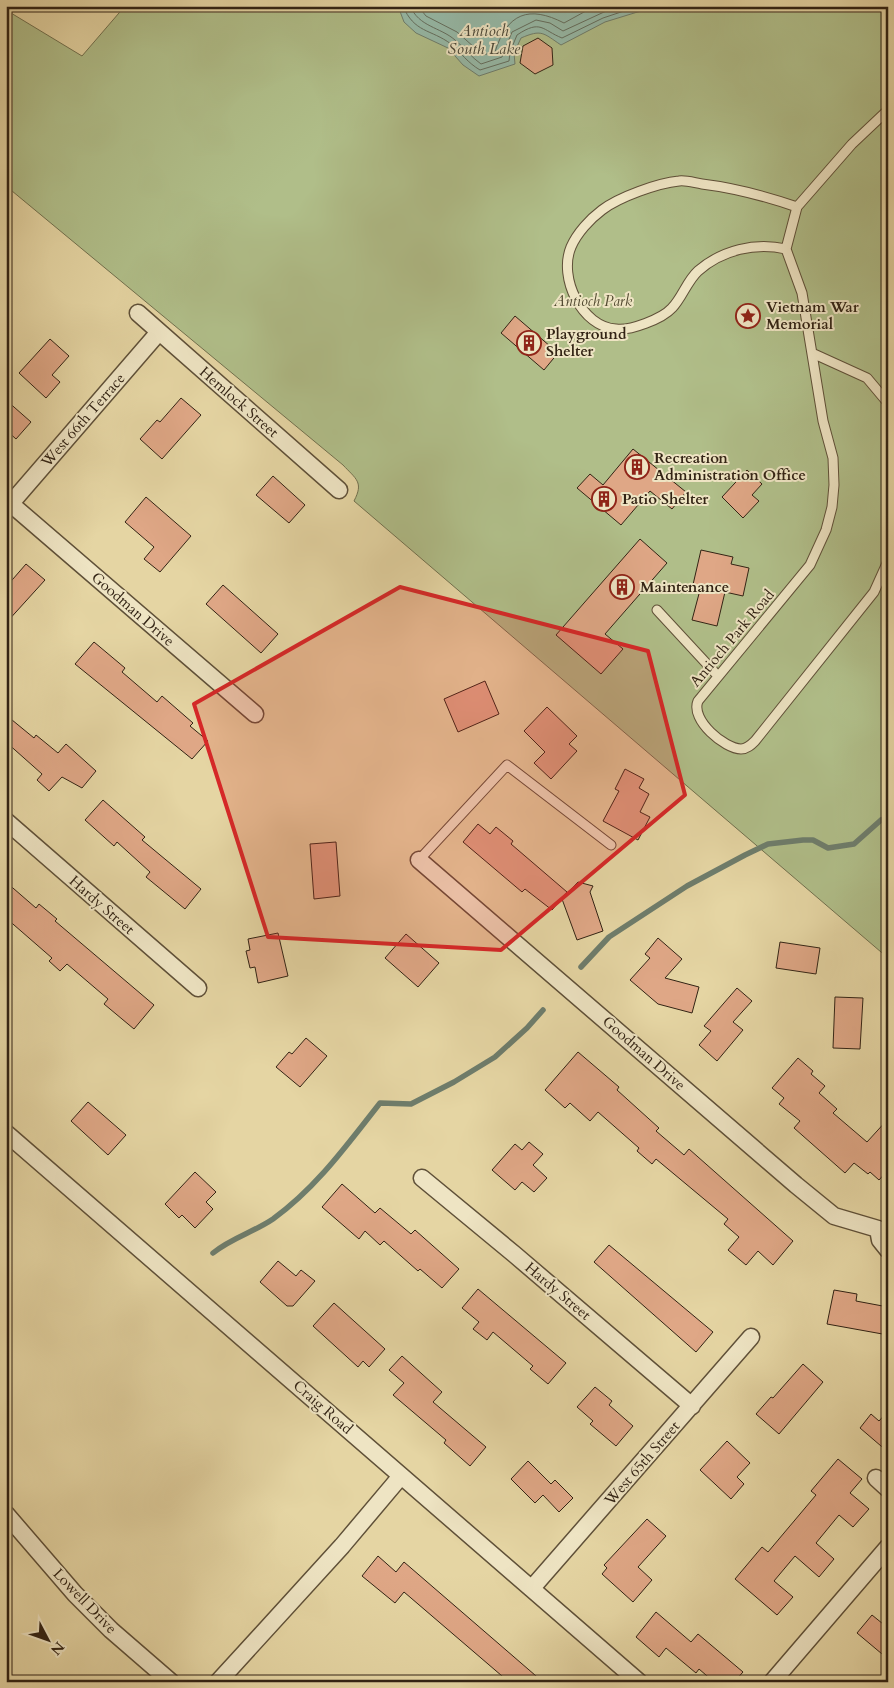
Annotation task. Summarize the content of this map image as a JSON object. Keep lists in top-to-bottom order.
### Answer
{
  "streets": {
    "street": [
      "Hemlock Street",
      "West 66th Terrace",
      "Goodman Drive",
      "Hardy Street",
      "Craig Road",
      "West 65th Street",
      "Lowell Drive"
    ],
    "lane": ["Antioch Park Road"]
  },
  "crossings": [
    ["Hemlock Street", "West 66th Terrace"],
    ["West 66th Terrace", "Goodman Drive"],
    ["Hardy Street", "West 65th Street"],
    ["Craig Road", "West 65th Street"]
  ],
  "water": ["Antioch South Lake"],
  "parks": ["Antioch Park"],
  "places": {
    "place": ["Vietnam War Memorial"],
    "building": [
      "Playground Shelter",
      "Recreation Administration Office",
      "Patio Shelter",
      "Maintenance"
    ]
  },
  "north": "bottom right"
}
